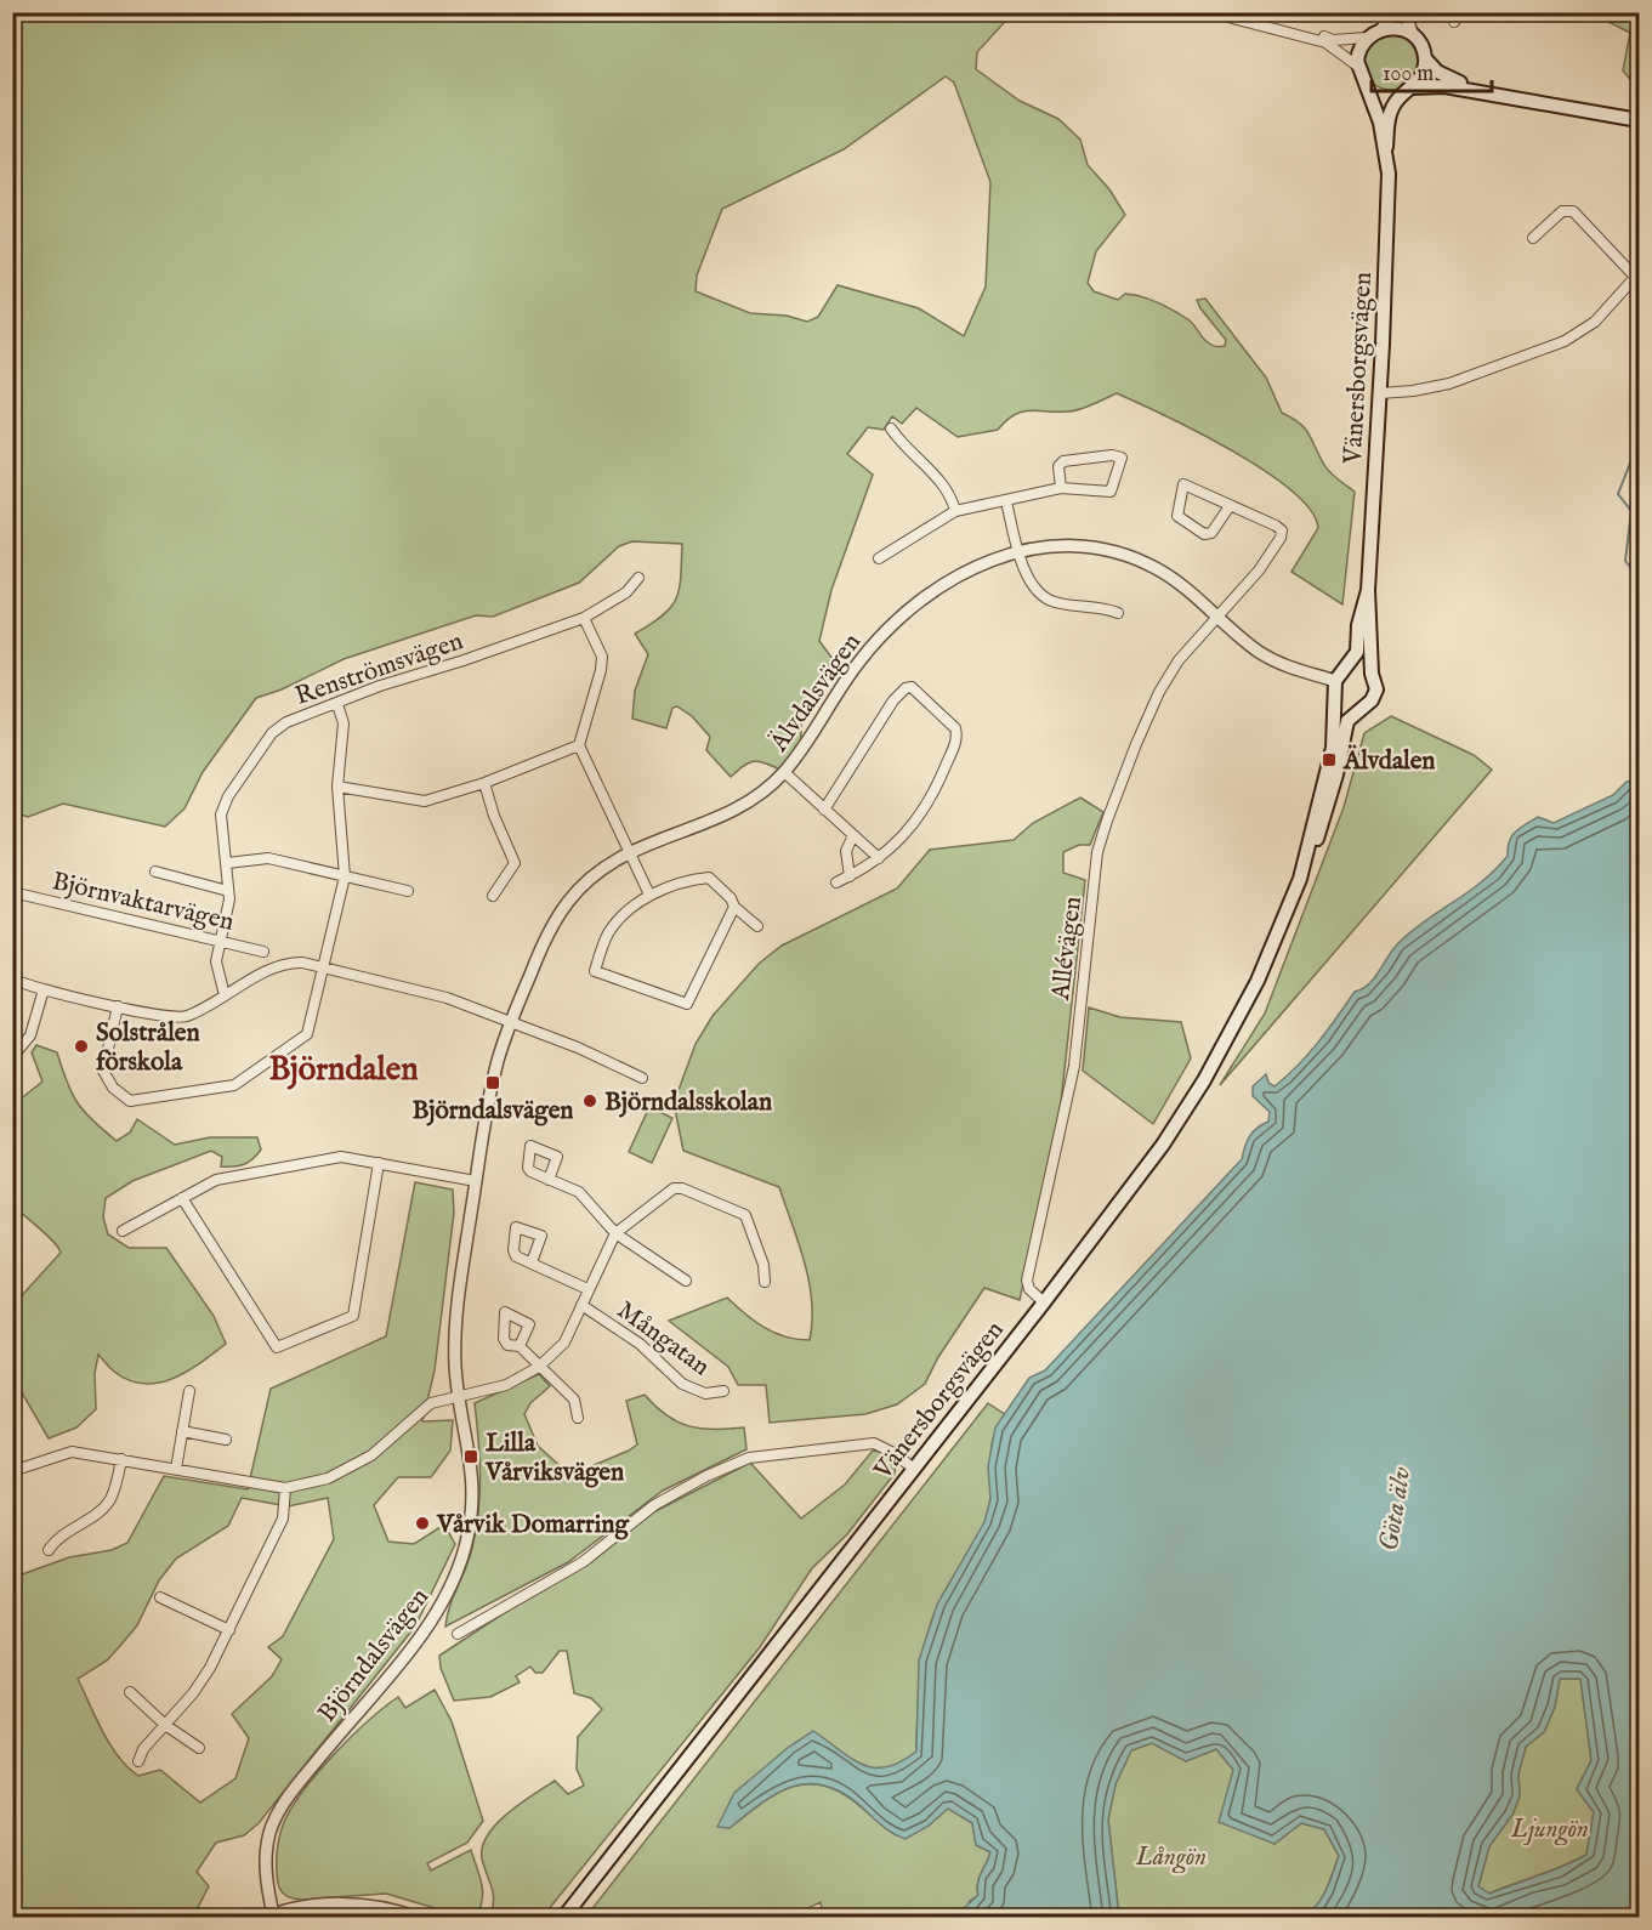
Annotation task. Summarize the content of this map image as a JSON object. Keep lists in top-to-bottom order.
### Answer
{
  "streets": {
    "main road": ["Vänersborgsvägen"],
    "street": [
      "Renströmsvägen",
      "Älvdalsvägen",
      "Björnvaktarvägen",
      "Allévägen",
      "Mångatan",
      "Björndalsvägen"
    ]
  },
  "crossings": [
    ["Vänersborgsvägen", "Älvdalsvägen"],
    ["Vänersborgsvägen", "Allévägen"],
    ["Renströmsvägen", "Björnvaktarvägen"],
    ["Älvdalsvägen", "Allévägen"],
    ["Älvdalsvägen", "Björndalsvägen"]
  ],
  "districts": ["Björndalen"],
  "water": ["Göta älv"],
  "parks": ["Ljungön", "Långön"],
  "places": {
    "transit": ["Älvdalen", "Björndalsvägen", "Lilla Vårviksvägen"],
    "other": ["Solstrålen förskola", "Björndalsskolan", "Vårvik Domarring"]
  },
  "scale_bar": "100 m"
}
